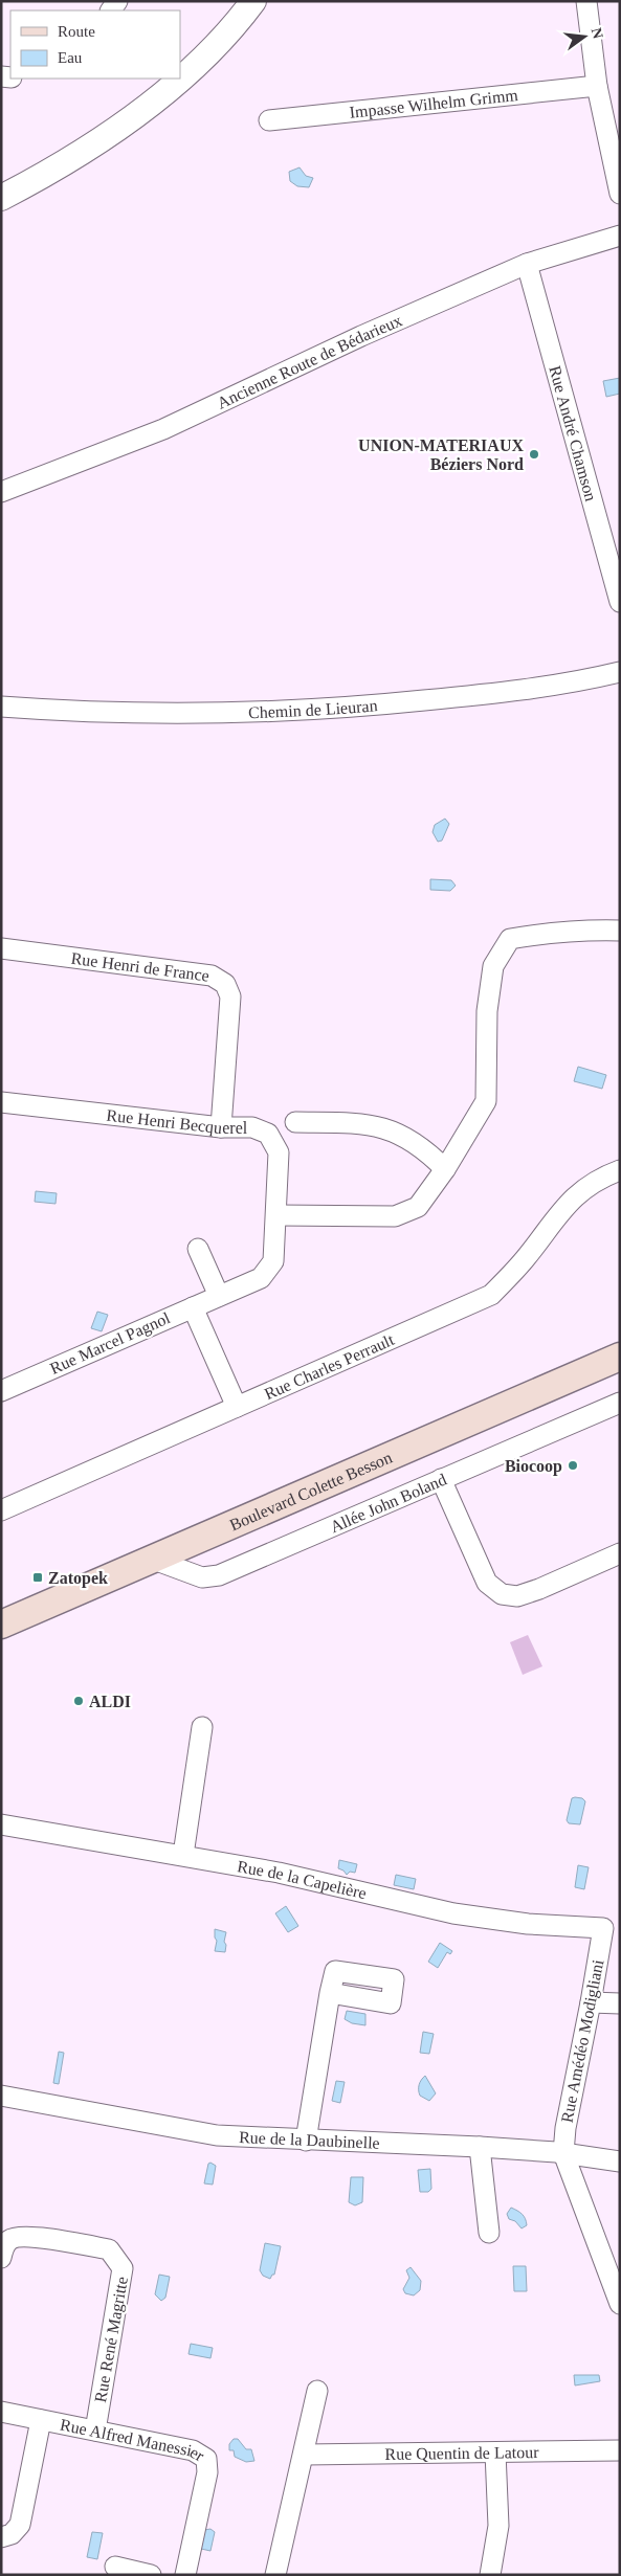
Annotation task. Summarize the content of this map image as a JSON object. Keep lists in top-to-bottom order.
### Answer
{
  "streets": {
    "main road": ["Boulevard Colette Besson"],
    "street": [
      "Impasse Wilhelm Grimm",
      "Ancienne Route de Bédarieux",
      "Rue André Chamson",
      "Chemin de Lieuran",
      "Rue Henri de France",
      "Rue Henri Becquerel",
      "Rue Marcel Pagnol",
      "Rue Charles Perrault",
      "Allée John Boland",
      "Rue de la Capelière",
      "Rue Amédéo Modigliani",
      "Rue de la Daubinelle",
      "Rue René Magritte",
      "Rue Alfred Manessier",
      "Rue Quentin de Latour"
    ]
  },
  "crossings": [
    ["Ancienne Route de Bédarieux", "Rue André Chamson"],
    ["Rue Henri de France", "Rue Henri Becquerel"],
    ["Rue Henri Becquerel", "Rue Marcel Pagnol"],
    ["Boulevard Colette Besson", "Allée John Boland"],
    ["Rue de la Capelière", "Rue Amédéo Modigliani"],
    ["Rue Amédéo Modigliani", "Rue de la Daubinelle"],
    ["Rue René Magritte", "Rue Alfred Manessier"]
  ],
  "places": {
    "other": ["UNION-MATERIAUX Béziers Nord", "Biocoop", "ALDI"],
    "transit": ["Zatopek"]
  },
  "legend": ["Route", "Eau"],
  "north": "right"
}
